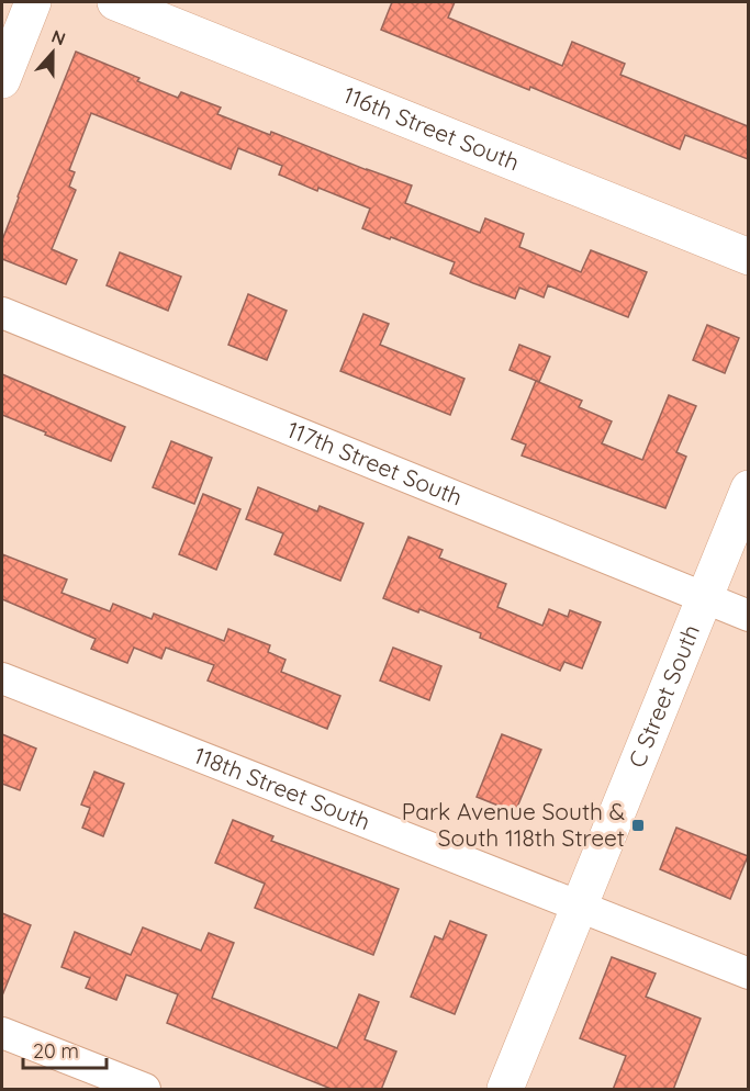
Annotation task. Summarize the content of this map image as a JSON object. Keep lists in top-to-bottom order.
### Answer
{
  "streets": {
    "street": [
      "116th Street South",
      "117th Street South",
      "C Street South",
      "118th Street South"
    ]
  },
  "crossings": [
    ["117th Street South", "C Street South"],
    ["C Street South", "118th Street South"]
  ],
  "places": {
    "transit": ["Park Avenue South & South 118th Street"]
  },
  "scale_bar": "20 m",
  "north": "top"
}
